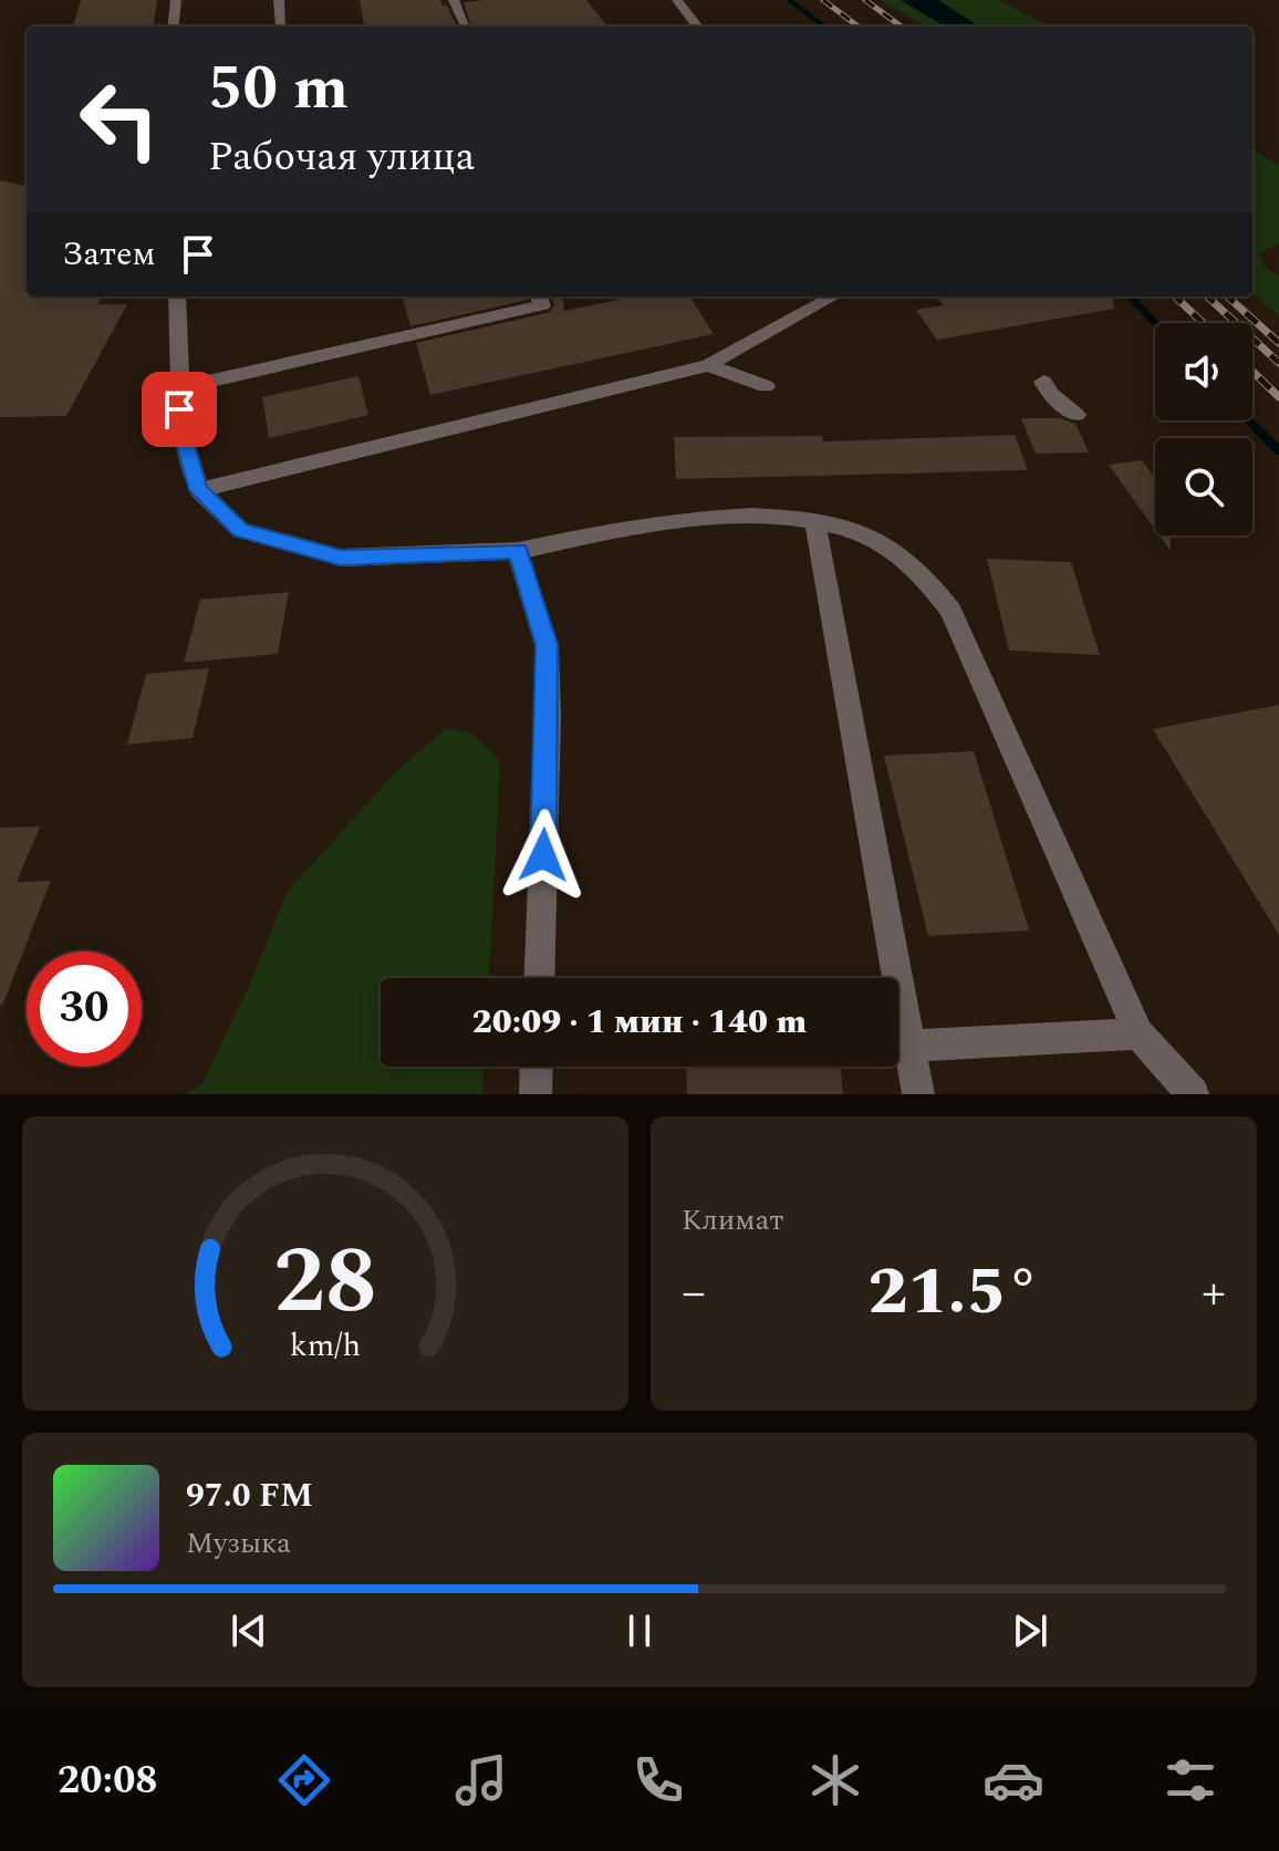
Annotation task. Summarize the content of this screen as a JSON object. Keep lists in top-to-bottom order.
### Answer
{
  "page": {
    "turn": ["50 m", "Рабочая улица"],
    "then": "Затем",
    "limit": "30",
    "trip": "20:09 · 1 мин · 140 m",
    "tile": "Климат",
    "heat": ["−", "21.5°", "+"],
    "song": ["97.0 FM", "Музыка"],
    "tabs": "20:08",
    "gauge": ["28", "km/h"]
  }
}
